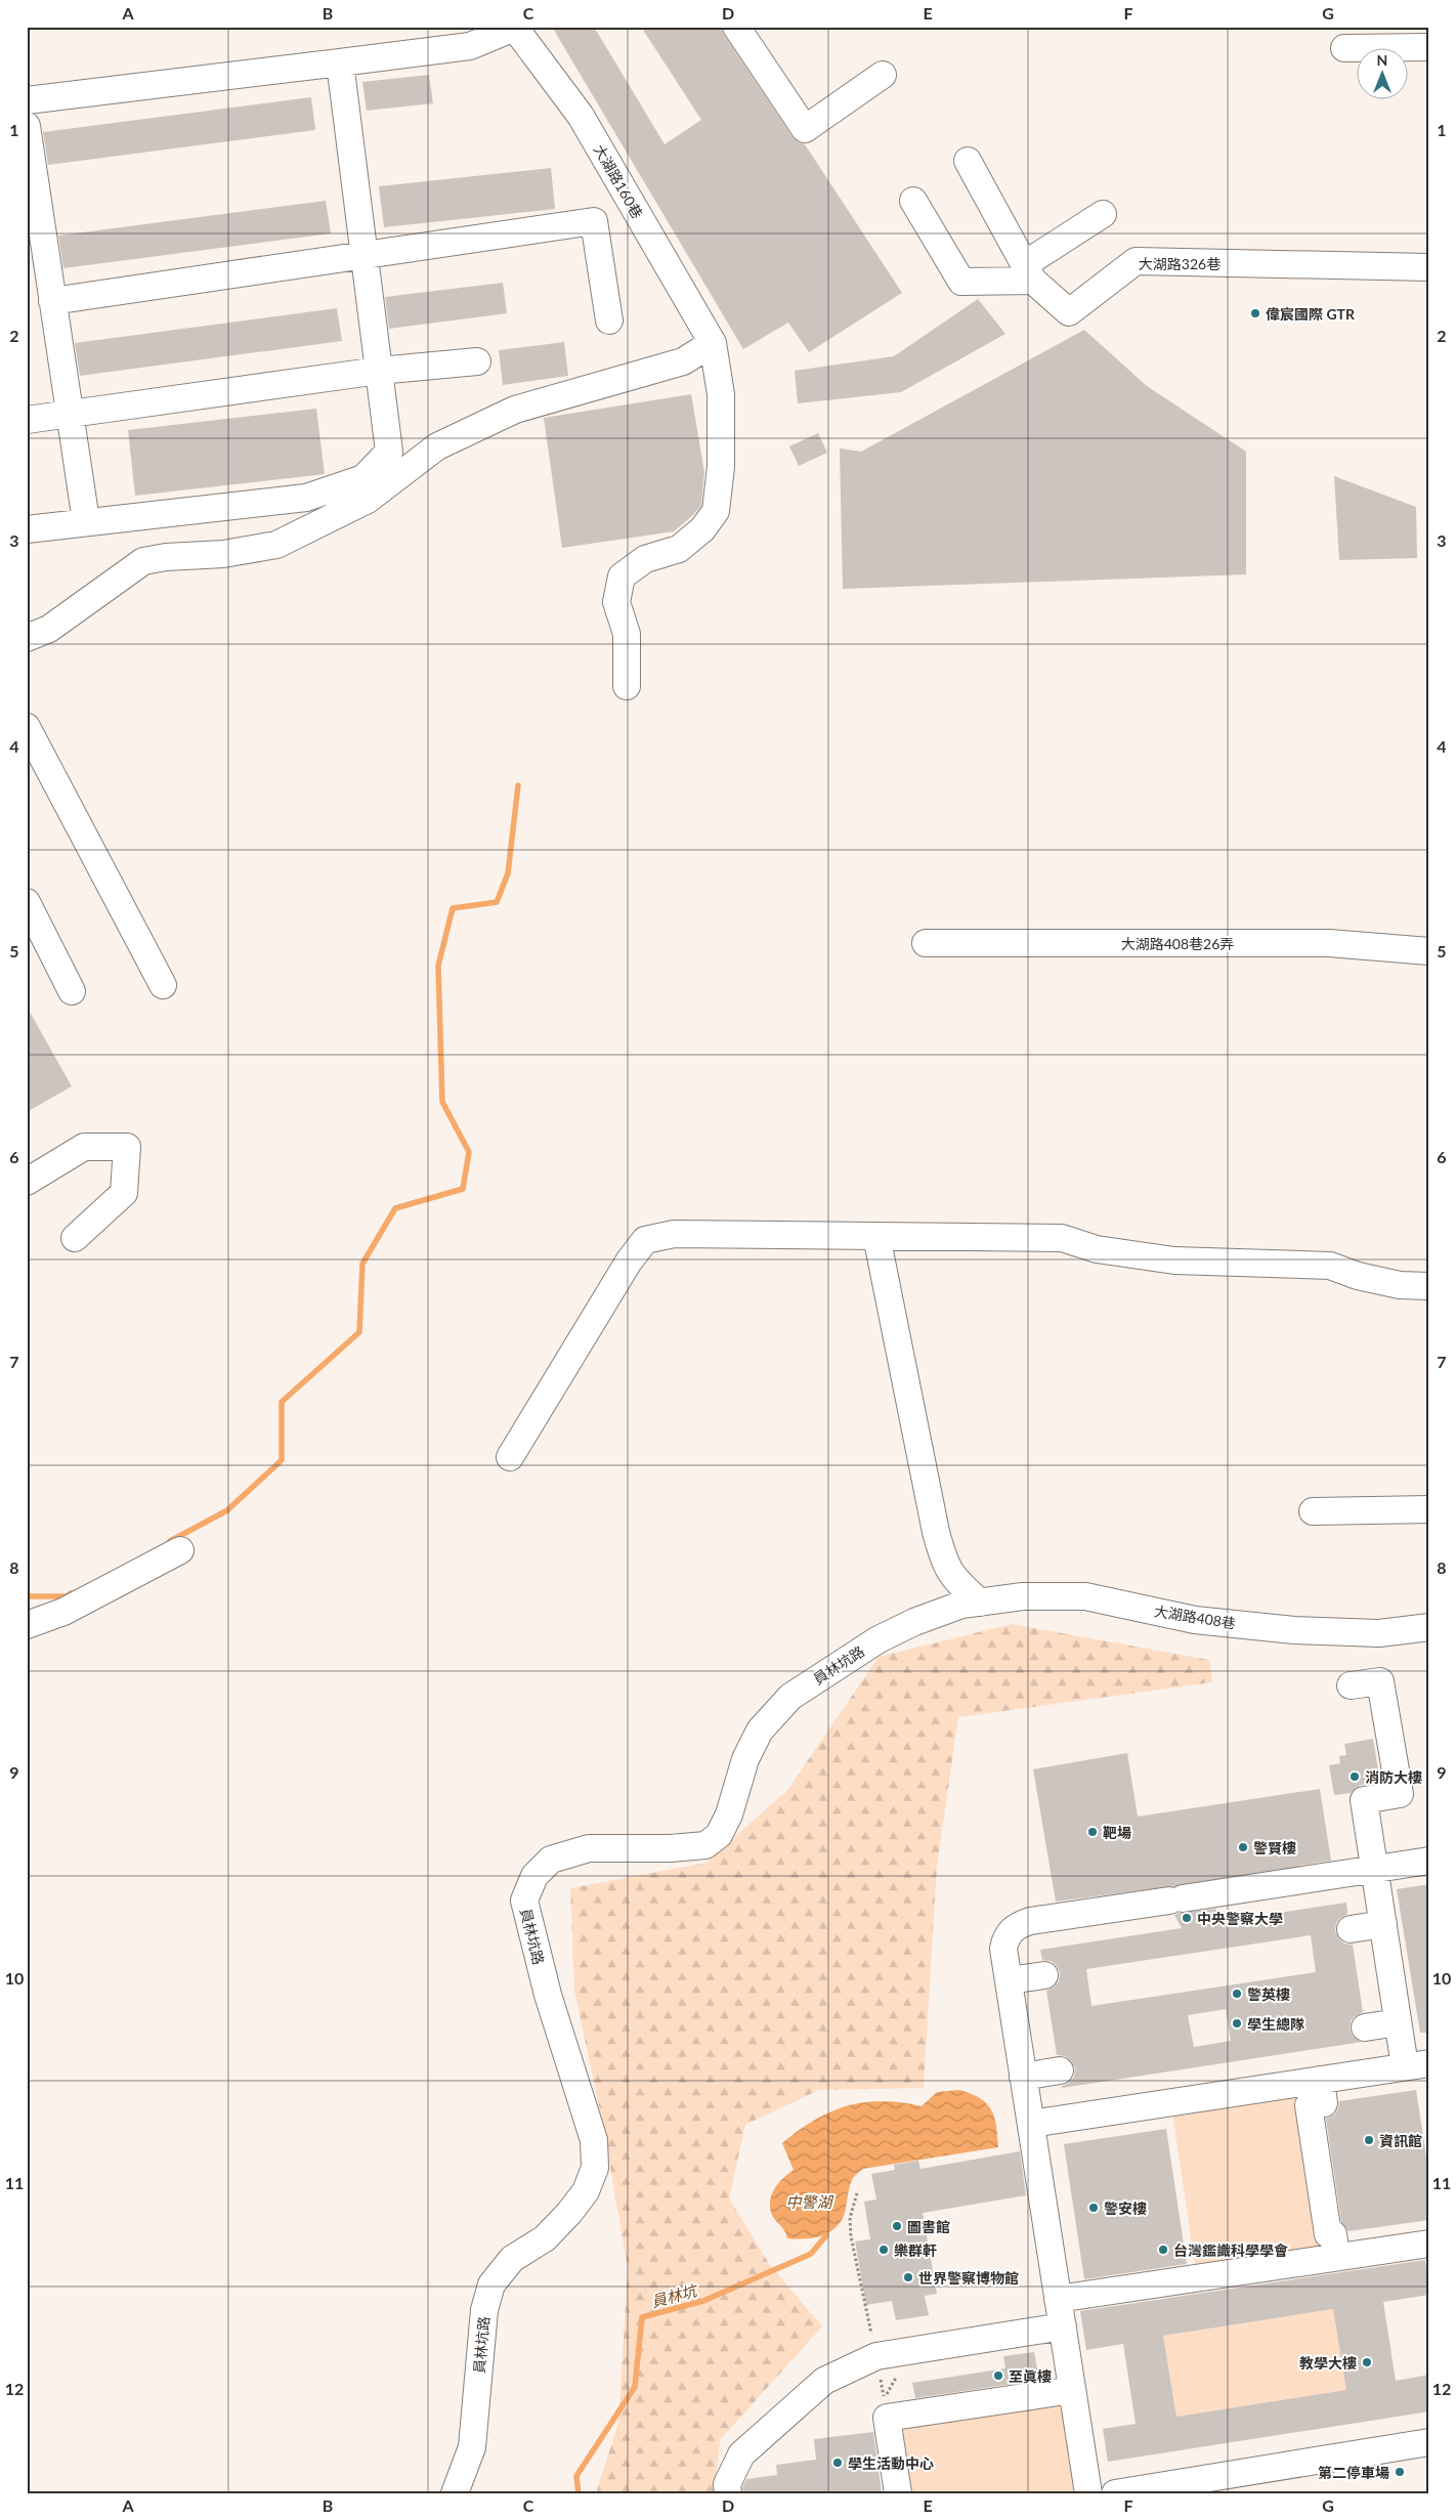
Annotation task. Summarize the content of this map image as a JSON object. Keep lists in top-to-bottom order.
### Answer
{
  "streets": {
    "street": [
      "大湖路160巷",
      "大湖路326巷",
      "大湖路408巷26弄",
      "大湖路408巷",
      "員林坑路"
    ]
  },
  "crossings": [
    ["大湖路408巷", "員林坑路"]
  ],
  "water": ["中警湖", "員林坑"],
  "places": [
    "偉宸國際 GTR",
    "消防大樓",
    "靶場",
    "警賢樓",
    "中央警察大學",
    "警英樓",
    "學生總隊",
    "資訊館",
    "警安樓",
    "圖書館",
    "樂群軒",
    "台灣鑑識科學學會",
    "世界警察博物館",
    "教學大樓",
    "至眞樓",
    "學生活動中心",
    "第二停車場"
  ],
  "north": "top",
  "grid": {
    "columns": [
      "A",
      "B",
      "C",
      "D",
      "E",
      "F",
      "G"
    ],
    "rows": [
      "1",
      "2",
      "3",
      "4",
      "5",
      "6",
      "7",
      "8",
      "9",
      "10",
      "11",
      "12"
    ]
  }
}
